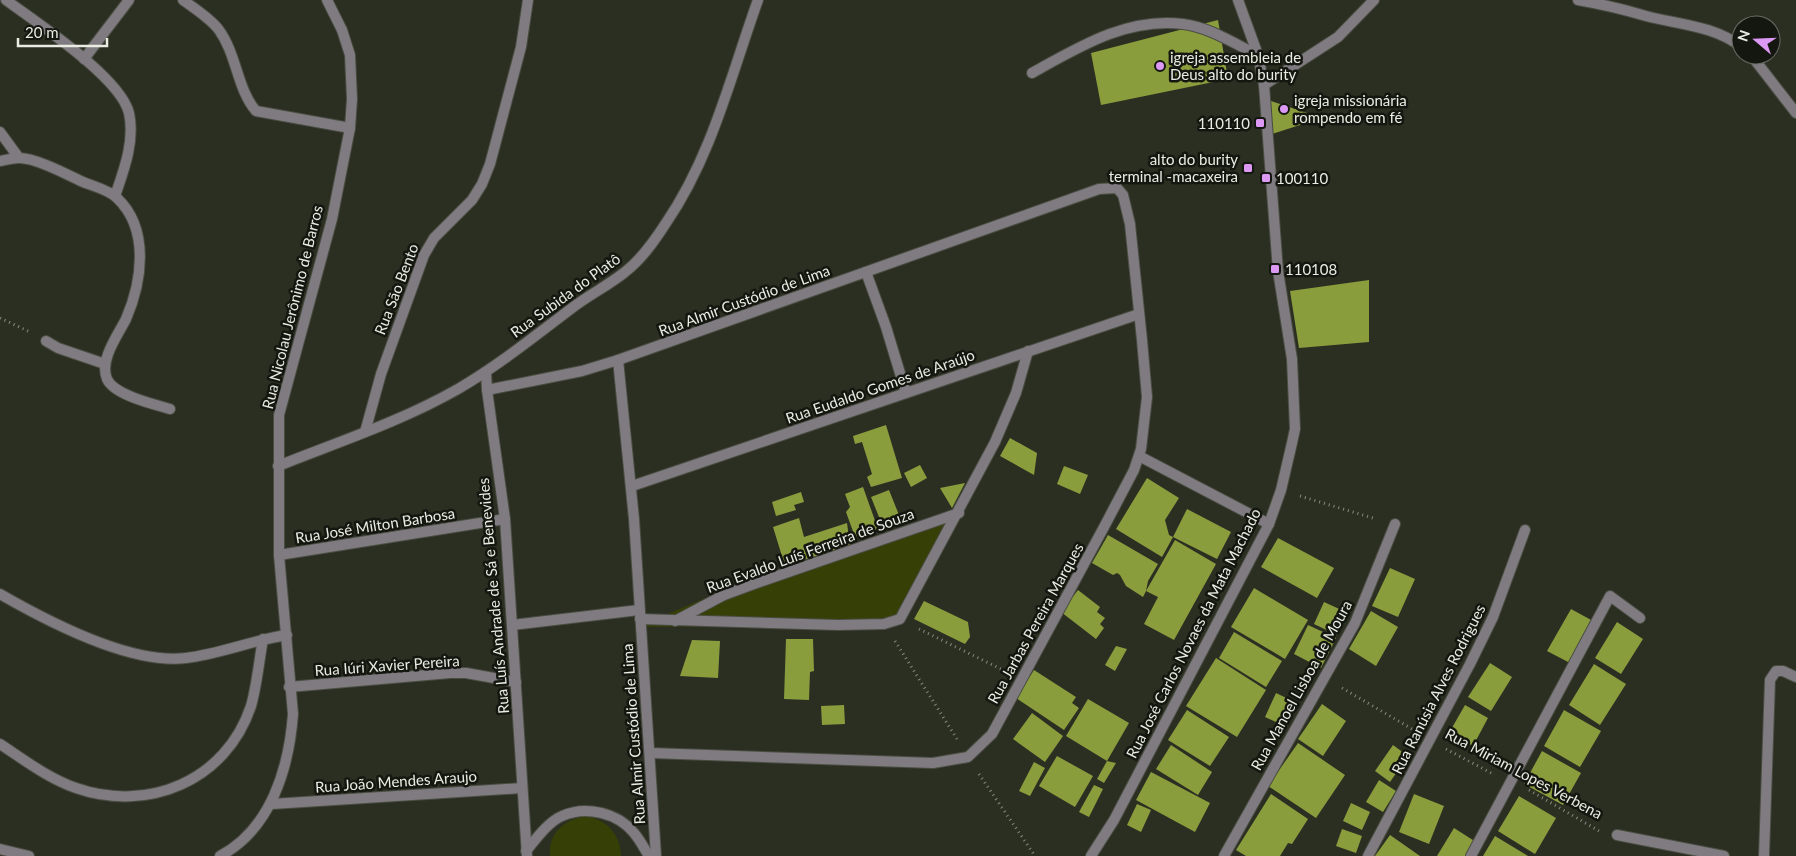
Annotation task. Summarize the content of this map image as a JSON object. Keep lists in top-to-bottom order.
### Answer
{
  "streets": {
    "street": [
      "Rua São Bento",
      "Rua Subida do Platô",
      "Rua Almir Custódio de Lima",
      "Rua Nicolau Jerônimo de Barros",
      "Rua Eudaldo Gomes de Araújo",
      "Rua José Milton Barbosa",
      "Rua Evaldo Luís Ferreira de Souza",
      "Rua Luís Andrade de Sá e Benevides",
      "Rua Jarbas Pereira Marques",
      "Rua José Carlos Novaes da Mata Machado",
      "Rua Iúri Xavier Pereira",
      "Rua Manoel Lisboa de Moura",
      "Rua Ranúsia Alves Rodrigues",
      "Rua João Mendes Araujo"
    ],
    "path": ["Rua Miriam Lopes Verbena"]
  },
  "crossings": [
    ["Rua São Bento", "Rua Subida do Platô"],
    ["Rua Subida do Platô", "Rua Nicolau Jerônimo de Barros"],
    ["Rua Subida do Platô", "Rua Luís Andrade de Sá e Benevides"],
    ["Rua Almir Custódio de Lima", "Rua Eudaldo Gomes de Araújo"],
    ["Rua Almir Custódio de Lima", "Rua Jarbas Pereira Marques"],
    ["Rua Nicolau Jerônimo de Barros", "Rua José Milton Barbosa"],
    ["Rua Nicolau Jerônimo de Barros", "Rua Iúri Xavier Pereira"],
    ["Rua Nicolau Jerônimo de Barros", "Rua João Mendes Araujo"],
    ["Rua Eudaldo Gomes de Araújo", "Rua Jarbas Pereira Marques"],
    ["Rua José Milton Barbosa", "Rua Luís Andrade de Sá e Benevides"],
    ["Rua Luís Andrade de Sá e Benevides", "Rua Iúri Xavier Pereira"],
    ["Rua Luís Andrade de Sá e Benevides", "Rua João Mendes Araujo"],
    ["Rua Manoel Lisboa de Moura", "Rua Miriam Lopes Verbena"],
    ["Rua Ranúsia Alves Rodrigues", "Rua Miriam Lopes Verbena"]
  ],
  "places": {
    "other": ["igreja assembleia de Deus alto do burity", "igreja missionária rompendo em fé"],
    "transit": [
      "110110",
      "alto do burity terminal -macaxeira",
      "100110",
      "110108"
    ]
  },
  "scale_bar": "20 m",
  "north": "left"
}
